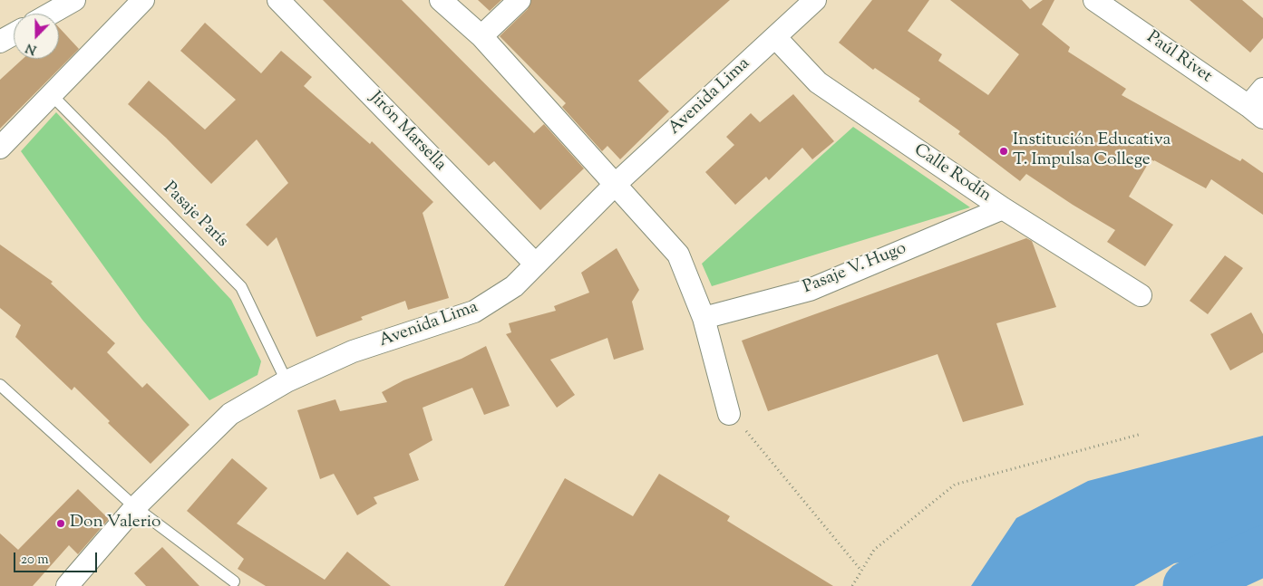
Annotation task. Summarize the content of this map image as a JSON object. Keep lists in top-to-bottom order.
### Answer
{
  "streets": {
    "street": [
      "Paúl Rivet",
      "Avenida Lima",
      "Jirón Marsella",
      "Calle Rodín",
      "Pasaje V. Hugo"
    ],
    "lane": ["Pasaje París"]
  },
  "crossings": [
    ["Avenida Lima", "Jirón Marsella"],
    ["Avenida Lima", "Calle Rodín"],
    ["Avenida Lima", "Pasaje París"],
    ["Calle Rodín", "Pasaje V. Hugo"]
  ],
  "places": ["Institución Educativa T. Impulsa College", "Don Valerio"],
  "scale_bar": "20 m",
  "north": "bottom"
}
